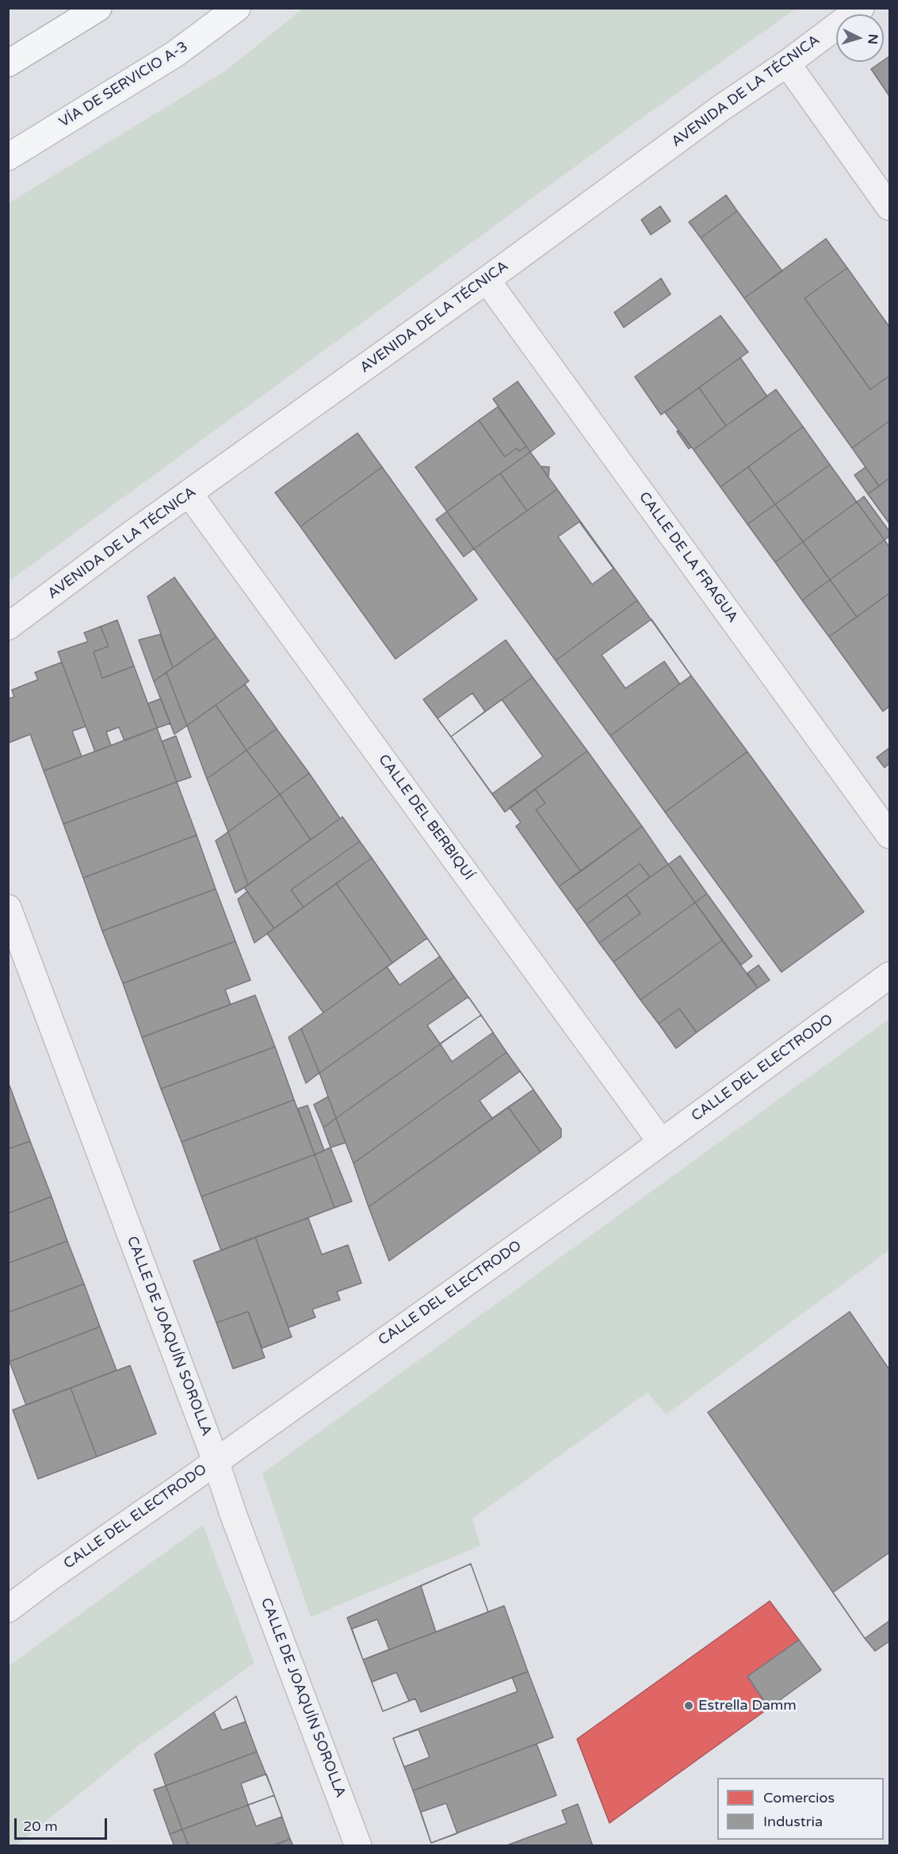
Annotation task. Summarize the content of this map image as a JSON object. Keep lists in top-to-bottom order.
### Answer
{
  "streets": {
    "main road": ["VÍA DE SERVICIO A-3"],
    "street": [
      "AVENIDA DE LA TÉCNICA",
      "CALLE DE LA FRAGUA",
      "CALLE DEL BERBIQUÍ",
      "CALLE DEL ELECTRODO",
      "CALLE DE JOAQUÍN SOROLLA"
    ]
  },
  "crossings": [
    ["AVENIDA DE LA TÉCNICA", "CALLE DE LA FRAGUA"],
    ["AVENIDA DE LA TÉCNICA", "CALLE DEL BERBIQUÍ"],
    ["CALLE DEL BERBIQUÍ", "CALLE DEL ELECTRODO"],
    ["CALLE DEL ELECTRODO", "CALLE DE JOAQUÍN SOROLLA"]
  ],
  "places": ["Estrella Damm"],
  "legend": ["Comercios", "Industria"],
  "scale_bar": "20 m",
  "north": "right"
}
